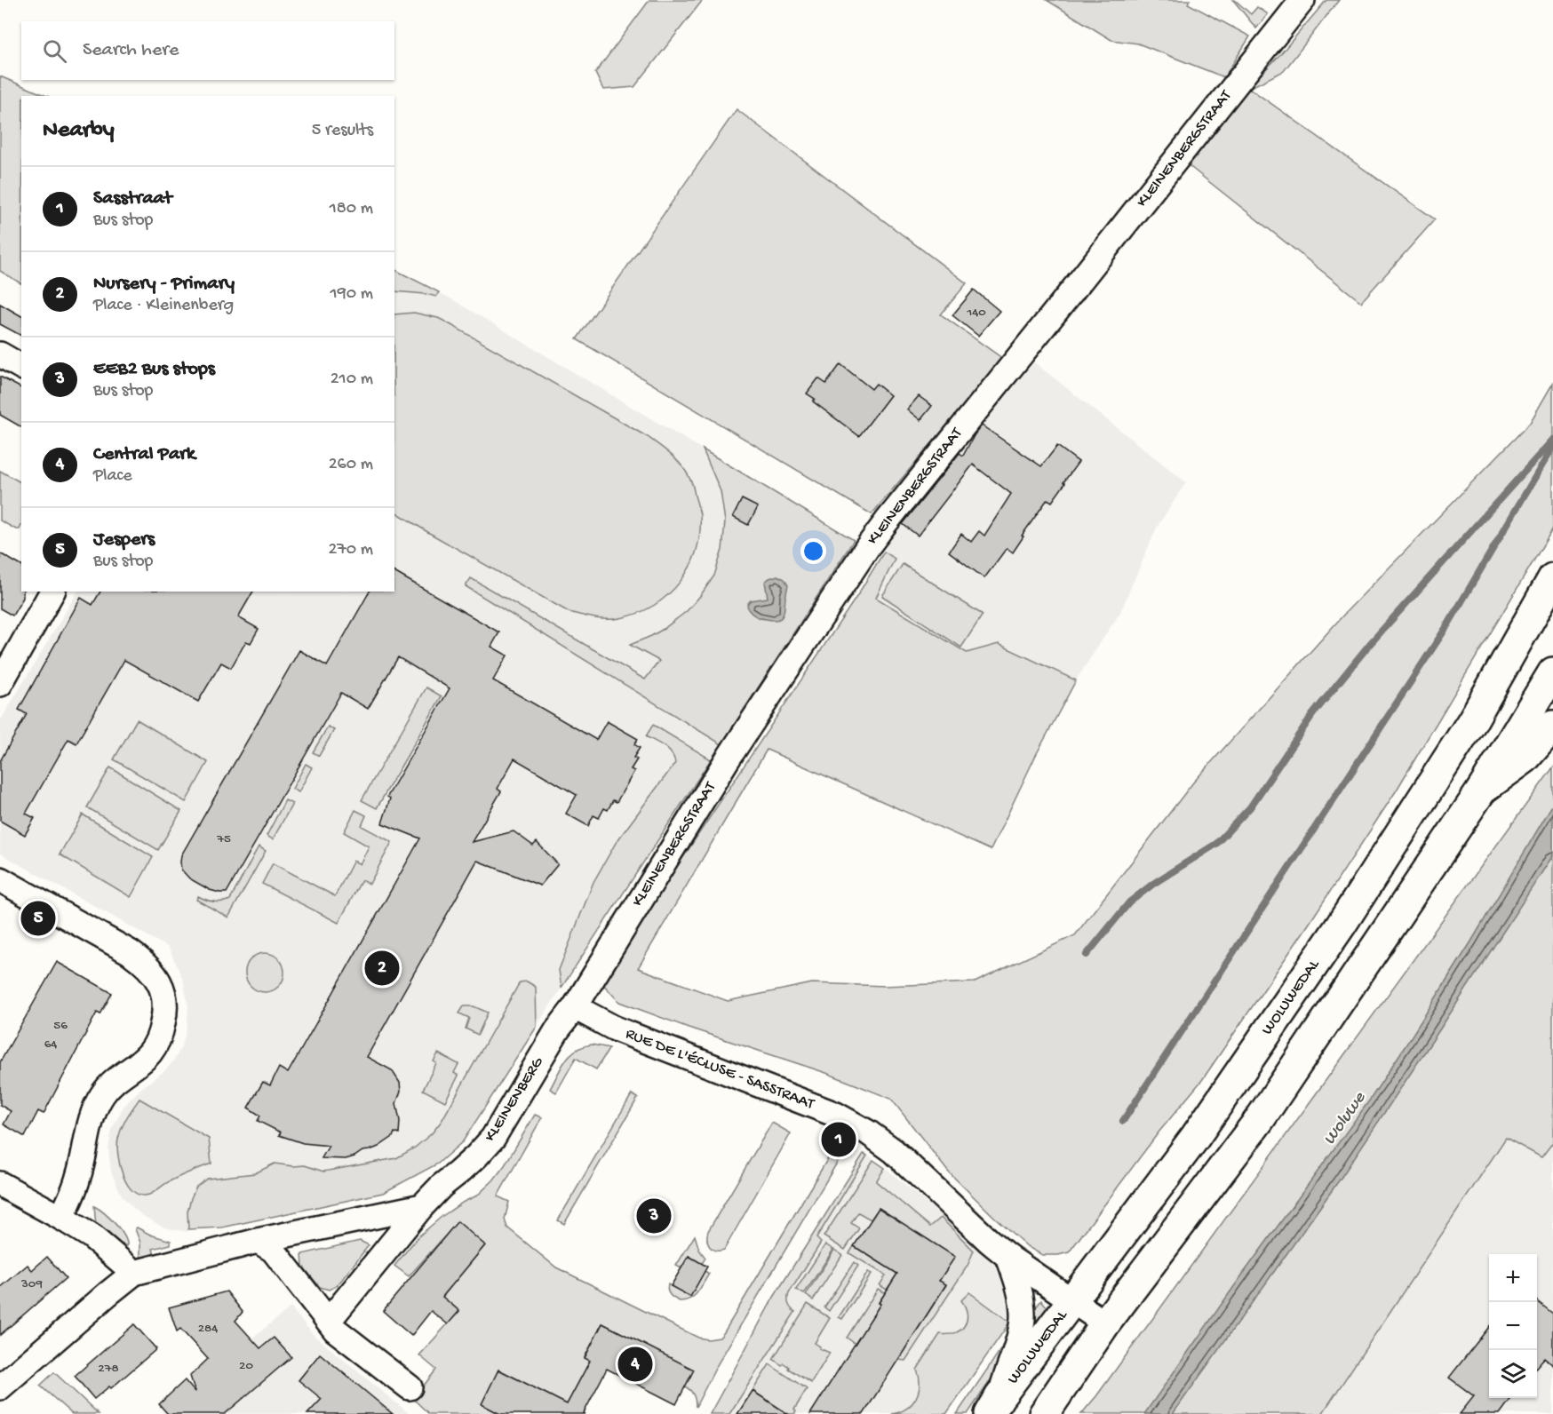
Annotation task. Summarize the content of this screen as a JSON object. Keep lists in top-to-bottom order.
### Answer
{
  "streets": {
    "main road": ["WOLUWEDAL"],
    "street": ["KLEINENBERGSTRAAT", "RUE DE L'ÉCLUSE - SASSTRAAT", "KLEINENBERG"]
  },
  "crossings": [
    ["KLEINENBERGSTRAAT", "RUE DE L'ÉCLUSE - SASSTRAAT"],
    ["KLEINENBERGSTRAAT", "KLEINENBERG"],
    ["WOLUWEDAL", "RUE DE L'ÉCLUSE - SASSTRAAT"],
    ["RUE DE L'ÉCLUSE - SASSTRAAT", "KLEINENBERG"]
  ],
  "water": ["Woluwe"],
  "house_numbers": [
    "140",
    "75",
    "56",
    "64",
    "309",
    "284",
    "20",
    "278"
  ],
  "page": {
    "search": "Search here",
    "heading": ["Nearby", "5 results"],
    "list": [
      {
        "mark": "1",
        "name": "Sasstraat",
        "note": "Bus stop",
        "value": "180 m"
      },
      {
        "mark": "2",
        "name": "Nursery - Primary",
        "note": "Place · Kleinenberg",
        "value": "190 m"
      },
      {
        "mark": "3",
        "name": "EEB2 Bus stops",
        "note": "Bus stop",
        "value": "210 m"
      },
      {
        "mark": "4",
        "name": "Central Park",
        "note": "Place",
        "value": "260 m"
      },
      {
        "mark": "5",
        "name": "Jespers",
        "note": "Bus stop",
        "value": "270 m"
      }
    ],
    "pins": [
      "5",
      "2",
      "1",
      "3",
      "4"
    ],
    "map_buttons": ["+", "−"]
  }
}
